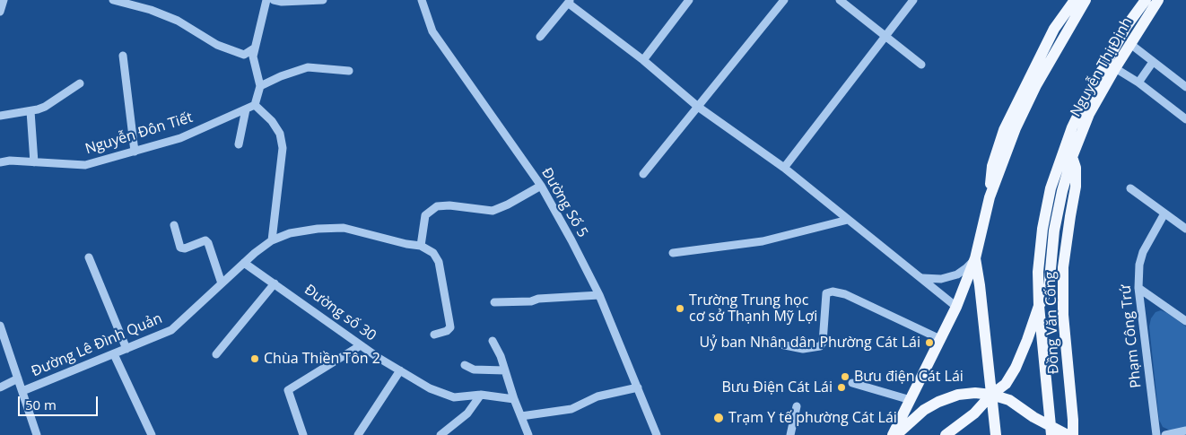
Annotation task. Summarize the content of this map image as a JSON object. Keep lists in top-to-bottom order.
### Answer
{
  "streets": {
    "main road": ["Nguyễn Thị Định", "Đồng Văn Cống"],
    "street": [
      "Nguyễn Đôn Tiết",
      "Đường Số 5",
      "Đường số 30",
      "Phạm Công Trứ",
      "Đường Lê Đình Quản"
    ]
  },
  "crossings": [
    ["Nguyễn Thị Định", "Đồng Văn Cống"],
    ["Đường số 30", "Đường Lê Đình Quản"]
  ],
  "places": [
    "Trường Trung học cơ sở Thạnh Mỹ Lợi",
    "Uỷ ban Nhân dân Phường Cát Lái",
    "Chùa Thiền Tôn 2",
    "Bưu điện Cát Lái",
    "Bưu Điện Cát Lái",
    "Trạm Y tế phường Cát Lái"
  ],
  "scale_bar": "50 m"
}
